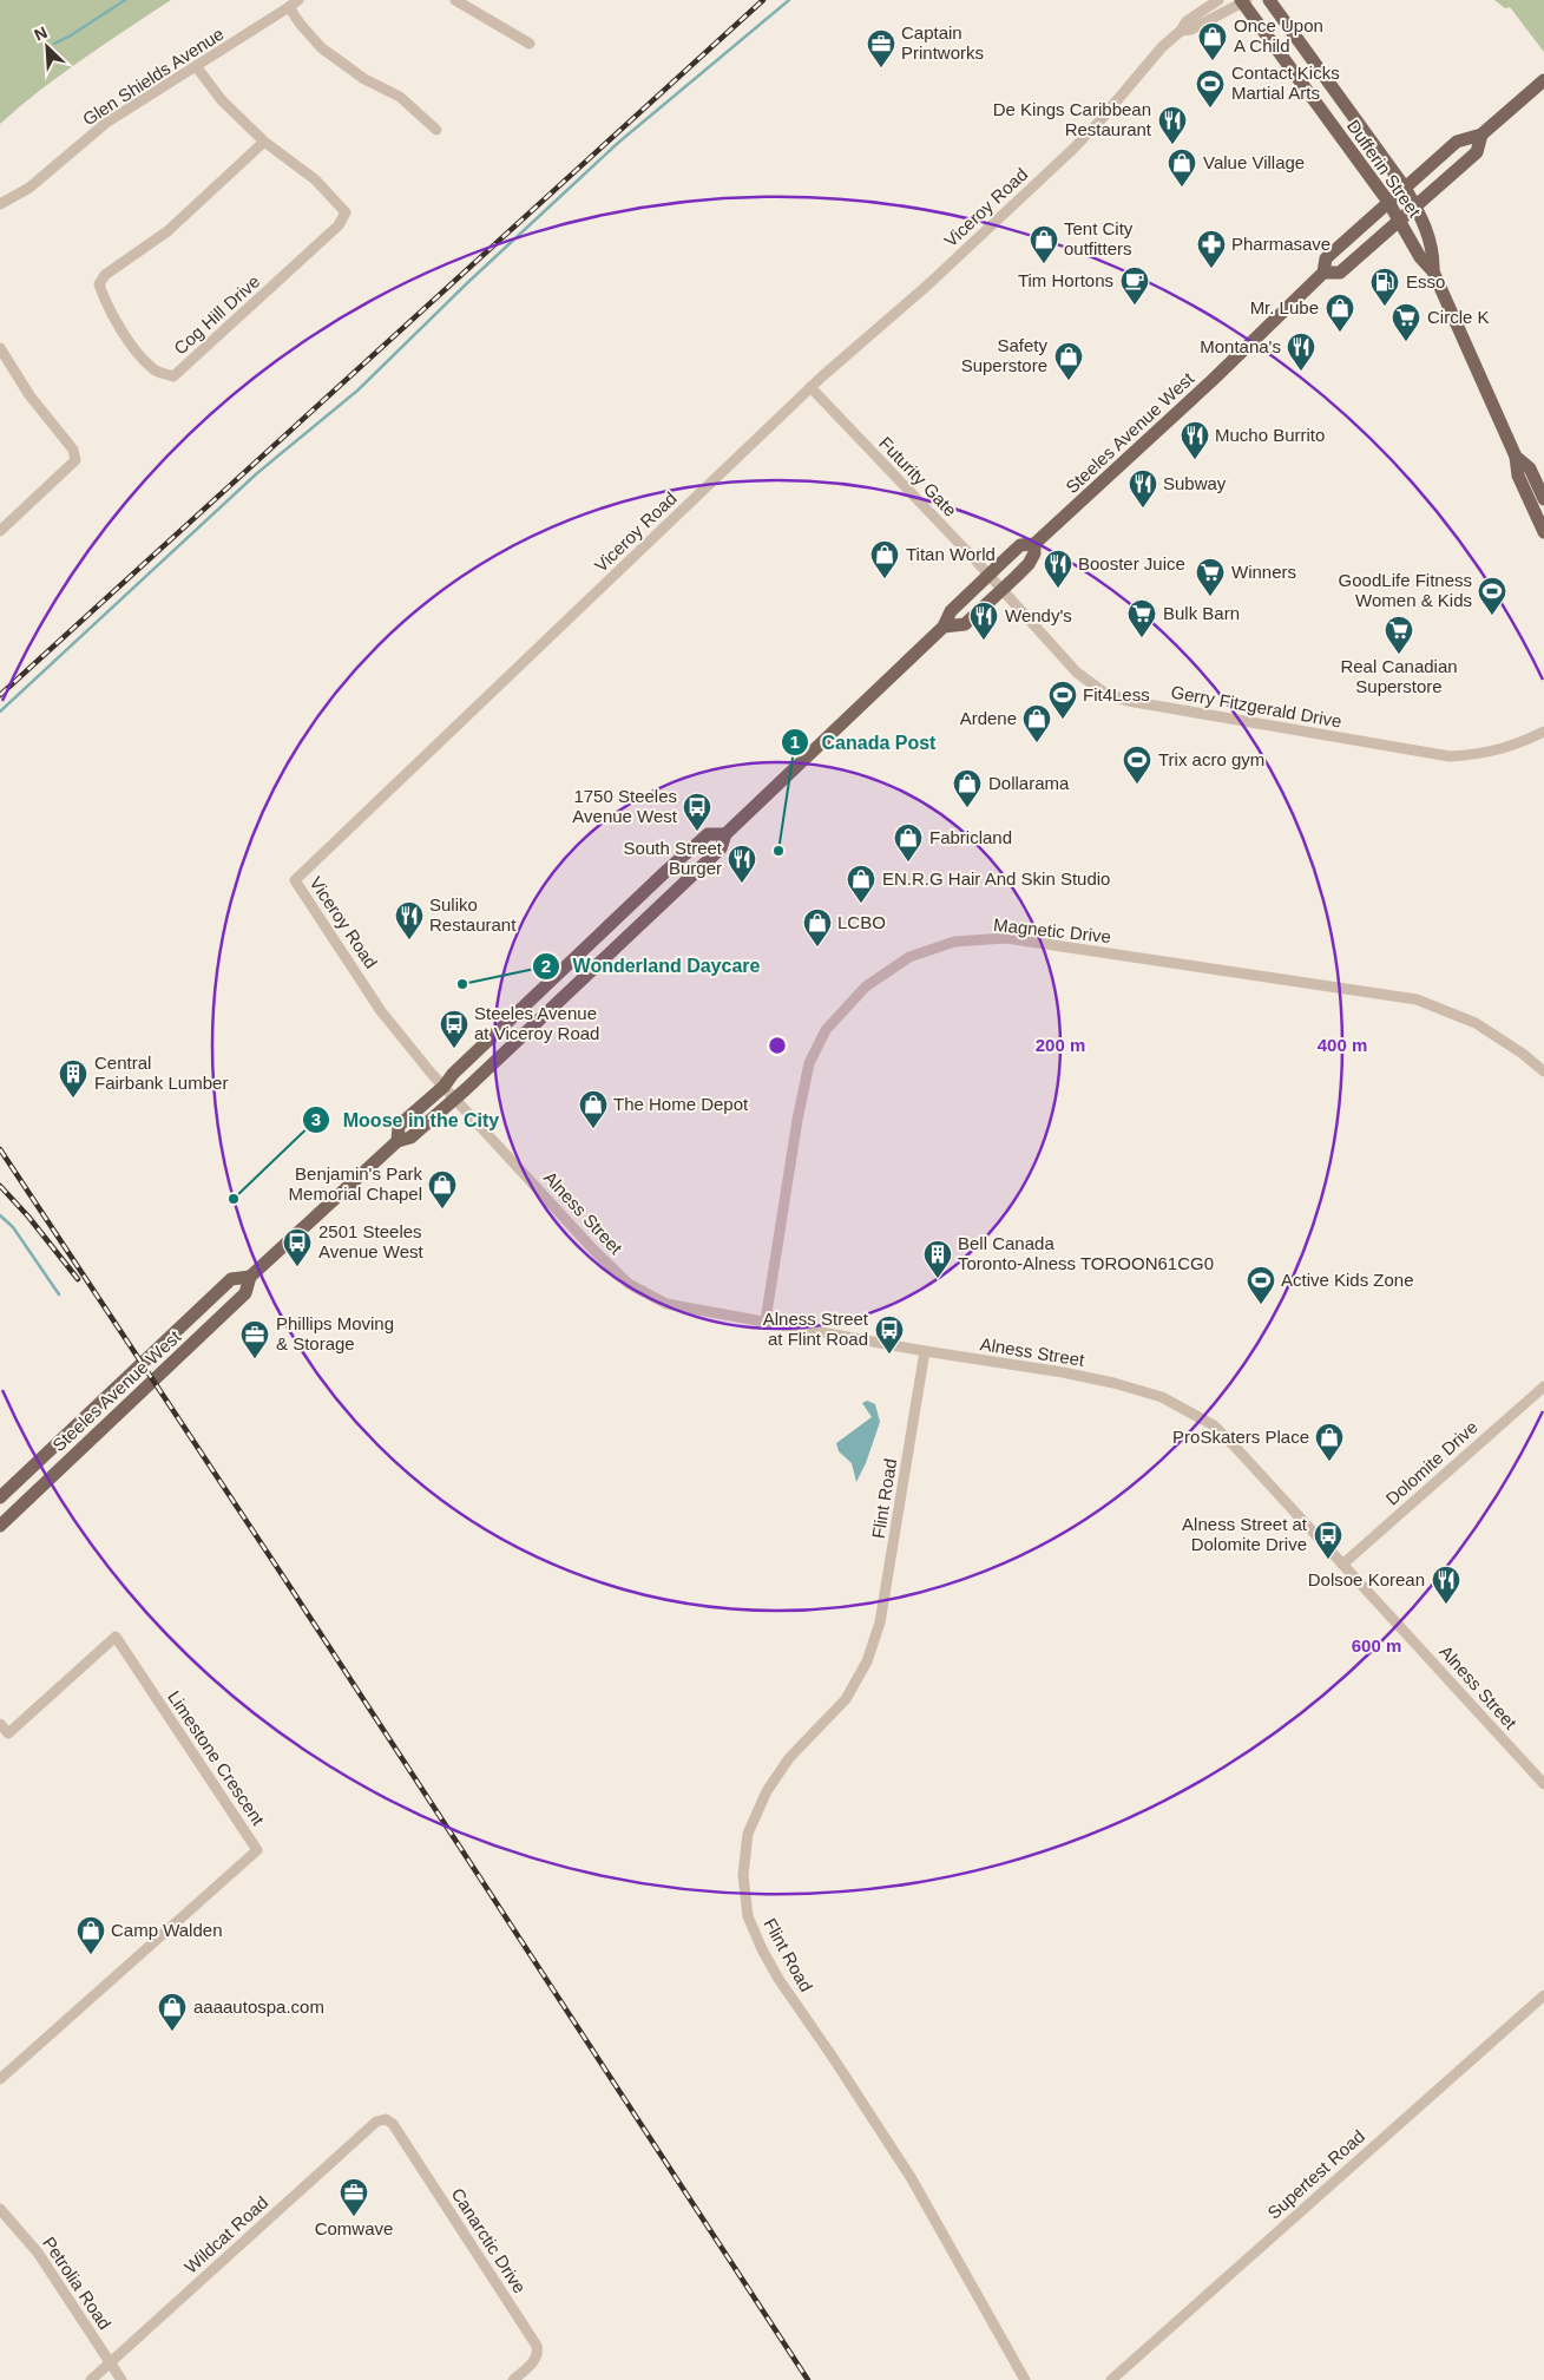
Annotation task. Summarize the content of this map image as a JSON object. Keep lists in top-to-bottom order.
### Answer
{
  "streets": {
    "main road": ["Dufferin Street", "Steeles Avenue West"],
    "street": [
      "Glen Shields Avenue",
      "Viceroy Road",
      "Cog Hill Drive",
      "Futurity Gate",
      "Gerry Fitzgerald Drive",
      "Magnetic Drive",
      "Alness Street",
      "Dolomite Drive",
      "Flint Road",
      "Limestone Crescent",
      "Supertest Road",
      "Wildcat Road",
      "Canarctic Drive",
      "Petrolia Road"
    ]
  },
  "crossings": [
    ["Glen Shields Avenue", "Cog Hill Drive"],
    ["Dufferin Street", "Viceroy Road"],
    ["Dufferin Street", "Steeles Avenue West"],
    ["Viceroy Road", "Steeles Avenue West"],
    ["Viceroy Road", "Futurity Gate"],
    ["Viceroy Road", "Alness Street"],
    ["Steeles Avenue West", "Futurity Gate"],
    ["Steeles Avenue West", "Gerry Fitzgerald Drive"],
    ["Steeles Avenue West", "Alness Street"],
    ["Futurity Gate", "Gerry Fitzgerald Drive"],
    ["Magnetic Drive", "Alness Street"],
    ["Alness Street", "Dolomite Drive"],
    ["Alness Street", "Flint Road"],
    ["Wildcat Road", "Canarctic Drive"],
    ["Wildcat Road", "Petrolia Road"]
  ],
  "places": {
    "shop": [
      "Once Upon A Child",
      "Value Village",
      "Tent City outfitters",
      "Mr. Lube",
      "Safety Superstore",
      "Titan World",
      "Ardene",
      "Dollarama",
      "Fabricland",
      "EN.R.G Hair And Skin Studio",
      "LCBO",
      "The Home Depot",
      "Benjamin's Park Memorial Chapel",
      "ProSkaters Place",
      "Camp Walden",
      "aaaautospa.com"
    ],
    "office": ["Captain Printworks", "Phillips Moving & Storage", "Comwave"],
    "sports": [
      "Contact Kicks Martial Arts",
      "GoodLife Fitness Women & Kids",
      "Fit4Less",
      "Trix acro gym",
      "Active Kids Zone"
    ],
    "restaurant": [
      "De Kings Caribbean Restaurant",
      "Montana's",
      "Mucho Burrito",
      "Subway",
      "Booster Juice",
      "Wendy's",
      "South Street Burger",
      "Suliko Restaurant",
      "Dolsoe Korean"
    ],
    "pharmacy": ["Pharmasave"],
    "cafe": ["Tim Hortons"],
    "fuel station": ["Esso"],
    "supermarket": [
      "Circle K",
      "Winners",
      "Bulk Barn",
      "Real Canadian Superstore"
    ],
    "bus stop": [
      "1750 Steeles Avenue West",
      "Steeles Avenue at Viceroy Road",
      "2501 Steeles Avenue West",
      "Alness Street at Flint Road",
      "Alness Street at Dolomite Drive"
    ],
    "other": ["Canada Post", "Wonderland Daycare", "Moose in the City"],
    "building": ["Central Fairbank Lumber", "Bell Canada Toronto-Alness TOROON61CG0"]
  },
  "north": "top left",
  "rings": ["200 m", "400 m", "600 m"]
}
